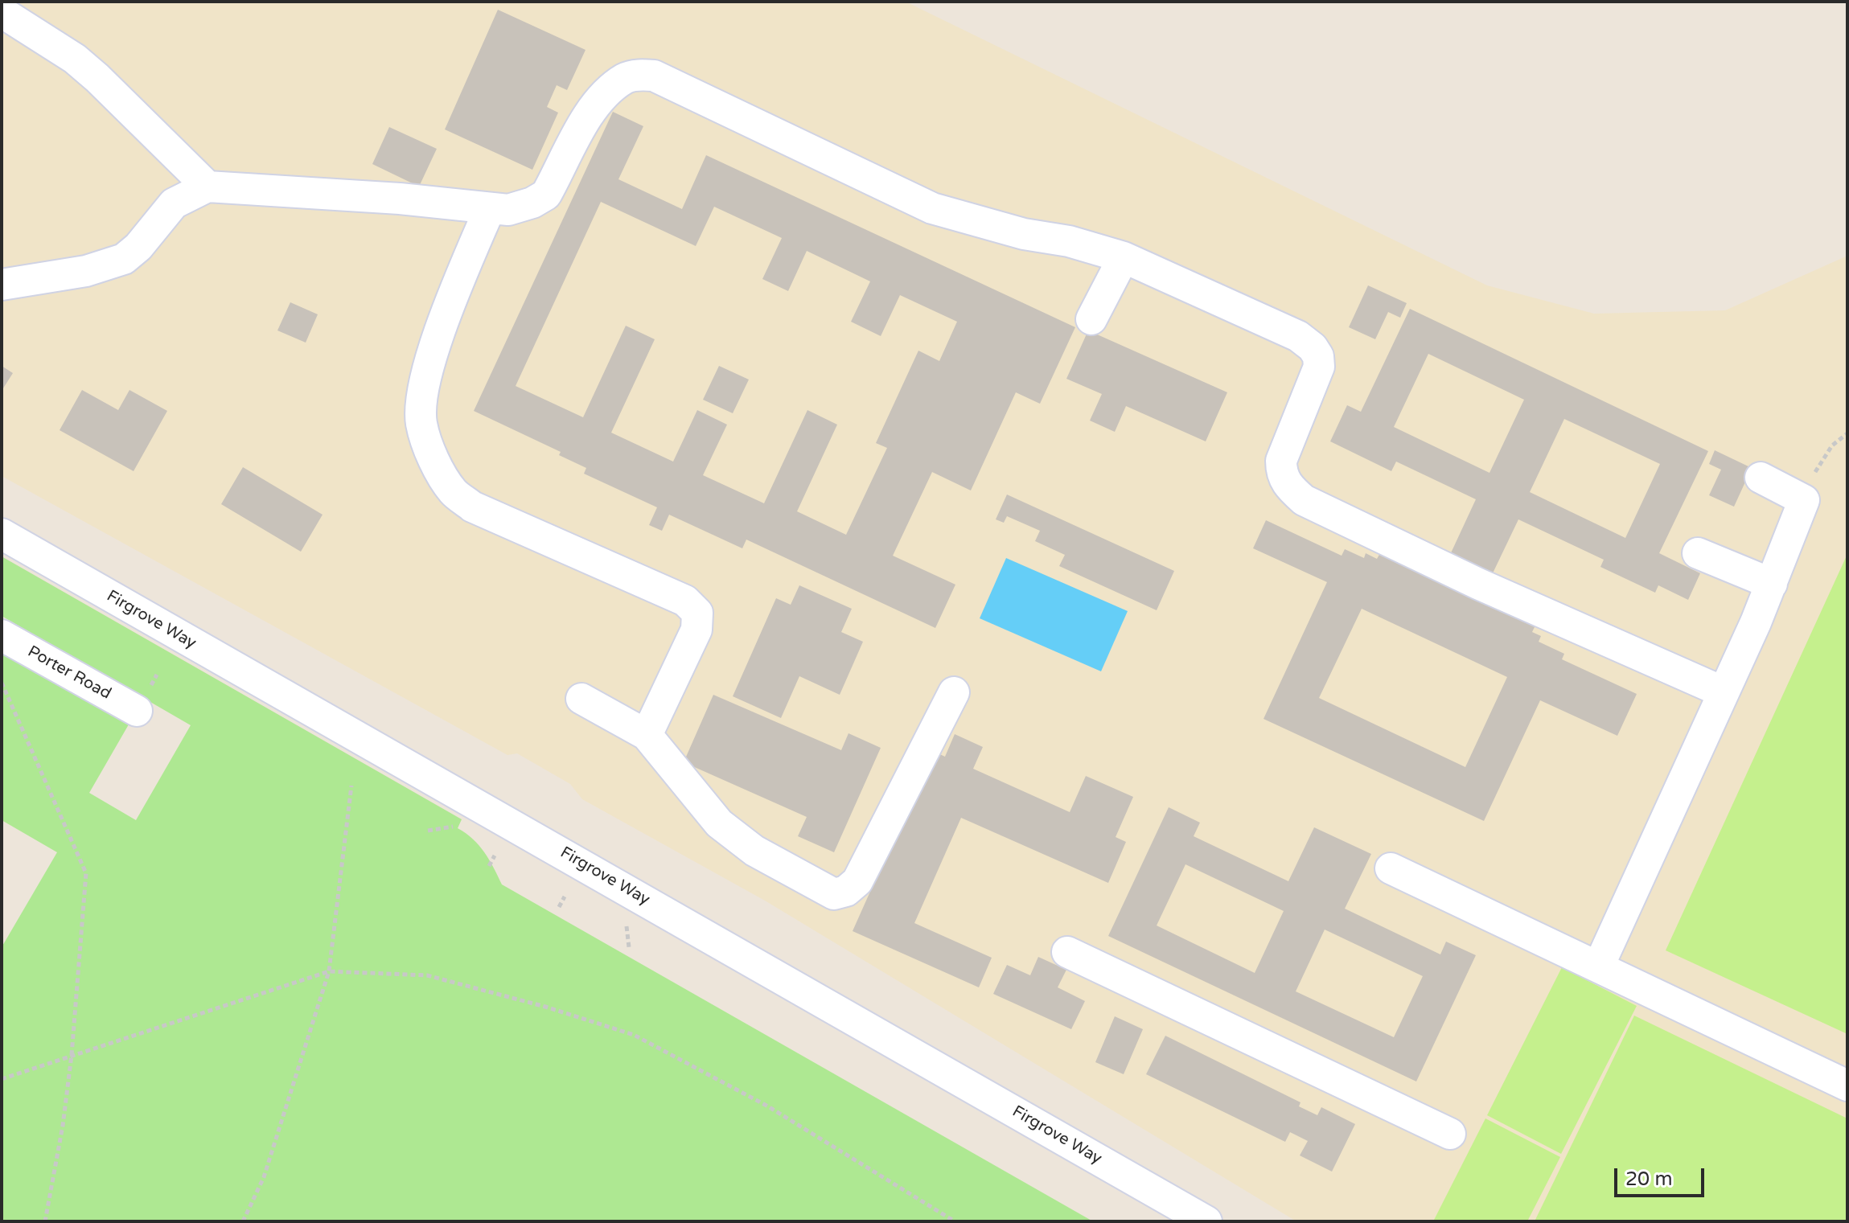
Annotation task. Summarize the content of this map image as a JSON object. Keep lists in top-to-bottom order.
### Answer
{
  "streets": {
    "street": ["Firgrove Way", "Porter Road"]
  },
  "scale_bar": "20 m"
}
